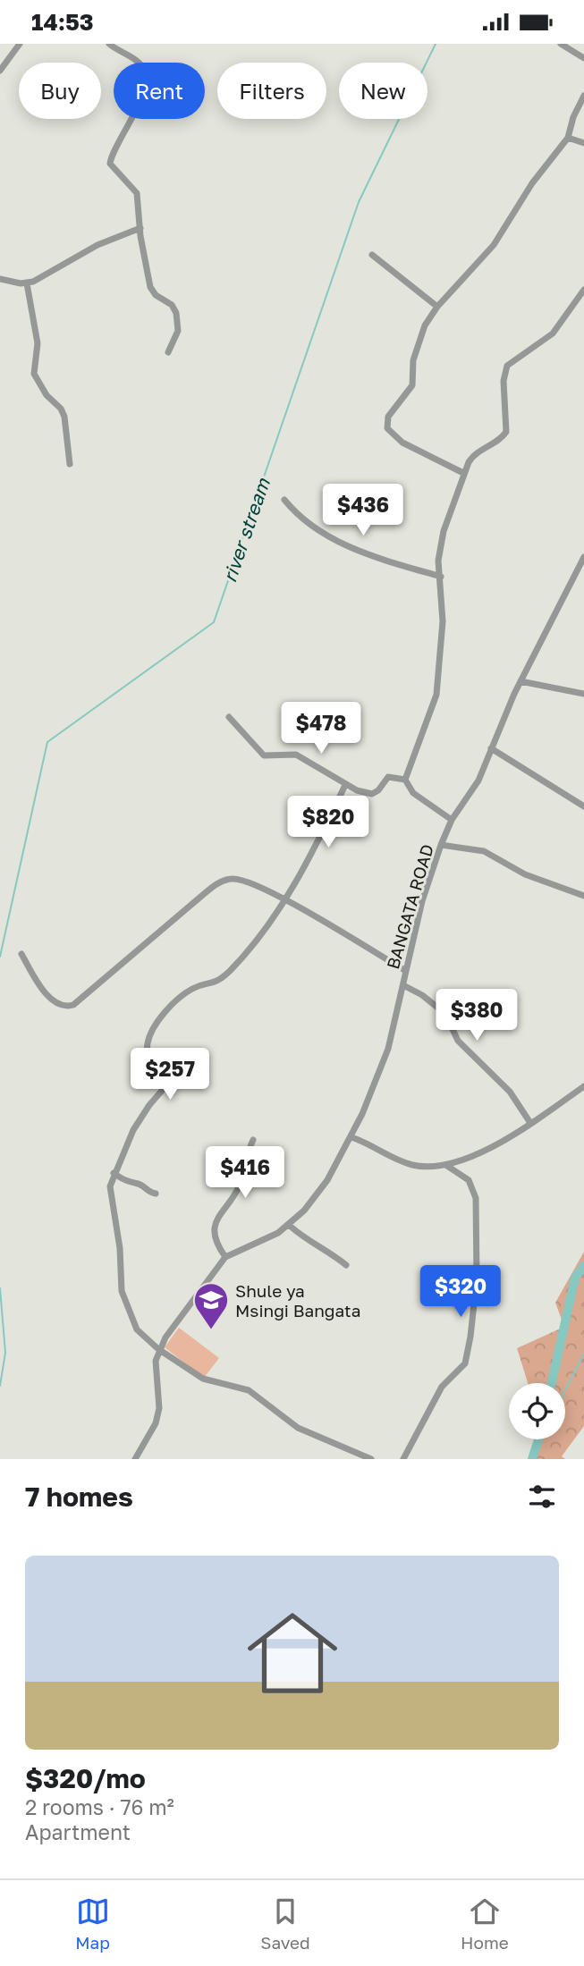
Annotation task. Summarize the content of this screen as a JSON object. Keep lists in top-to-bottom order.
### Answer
{
  "streets": {
    "street": ["BANGATA ROAD"]
  },
  "water": ["river stream"],
  "places": {
    "school or university": ["Shule ya Msingi Bangata"]
  },
  "page": {
    "status": "14:53",
    "chip": [
      "Buy",
      "Rent",
      "Filters",
      "New"
    ],
    "price": [
      "$436",
      "$478",
      "$820",
      "$380",
      "$257",
      "$416",
      "$320"
    ],
    "heading": "7 homes",
    "list": [
      {
        "name": "$320/mo",
        "note": "2 rooms · 76 m² · Apartment"
      }
    ],
    "tabs": ["Map", "Saved", "Home"]
  }
}
